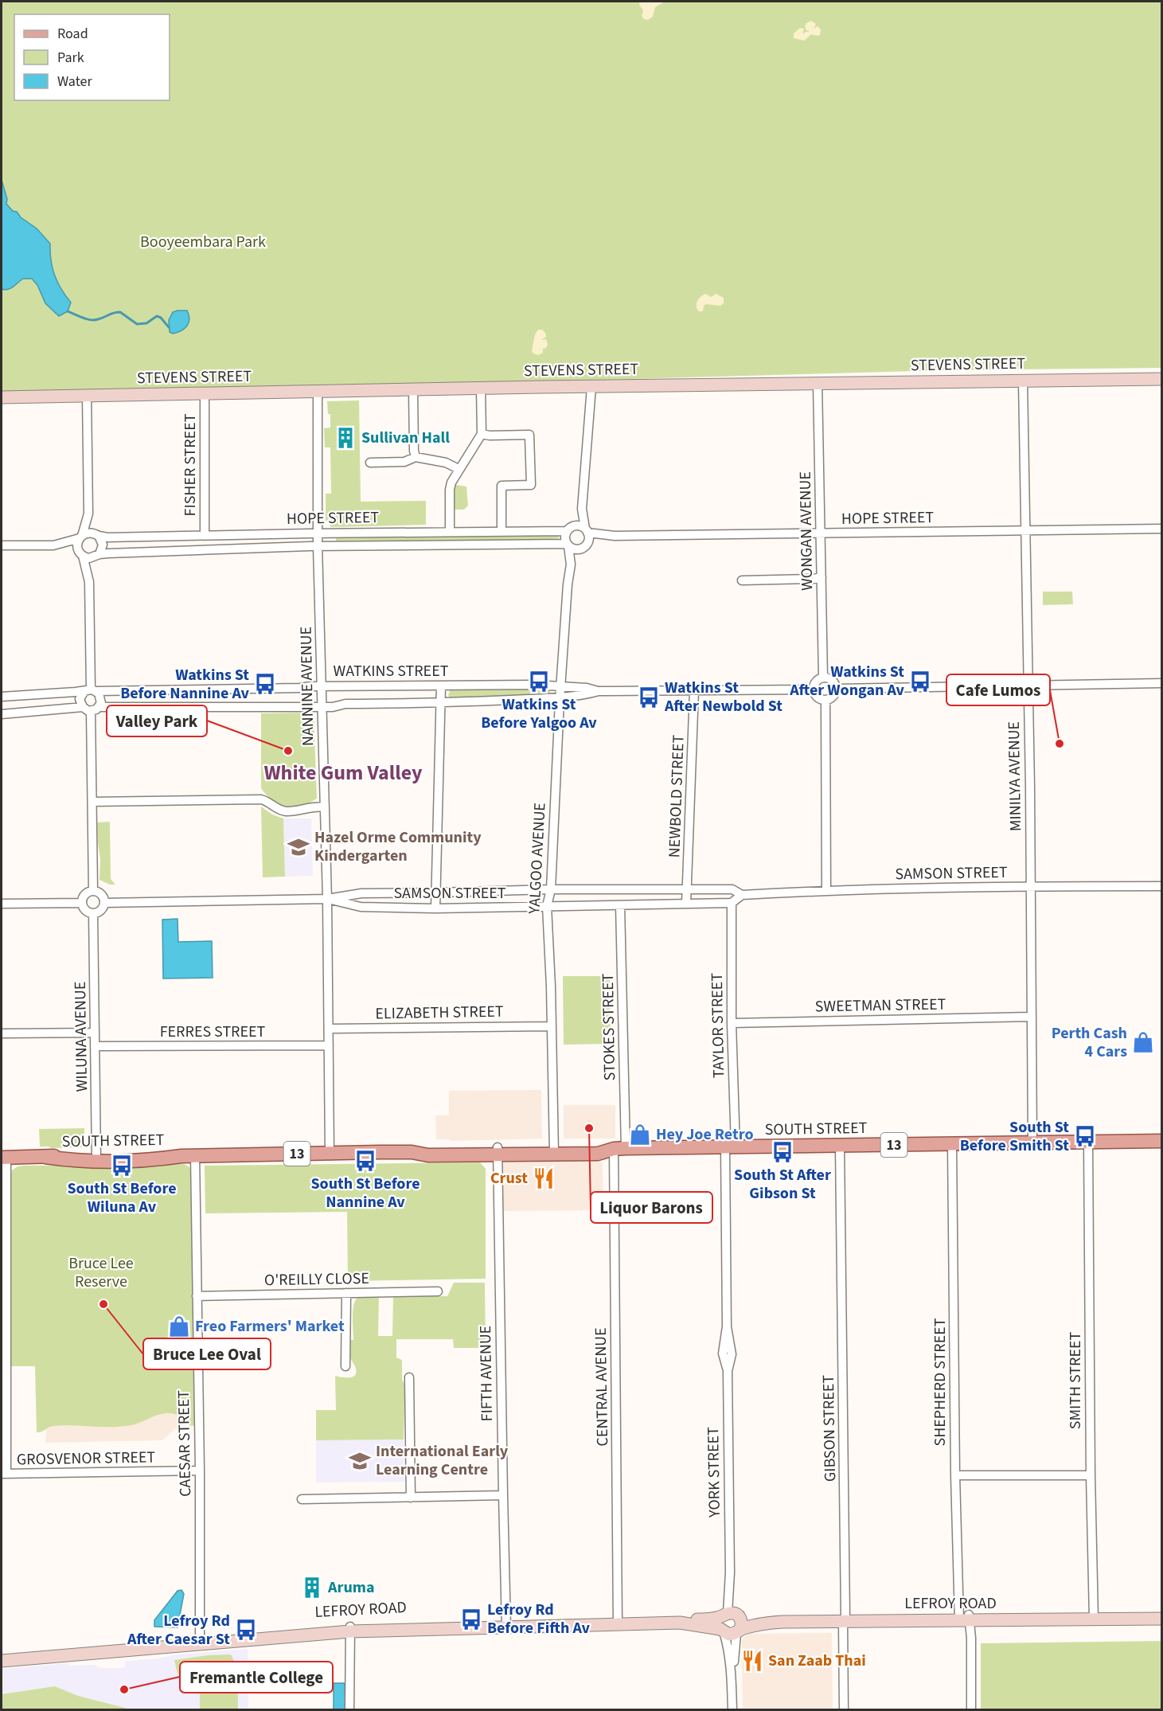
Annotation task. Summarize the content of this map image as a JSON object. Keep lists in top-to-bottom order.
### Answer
{
  "streets": {
    "main road": ["SOUTH STREET", "13"],
    "street": [
      "STEVENS STREET",
      "FISHER STREET",
      "HOPE STREET",
      "WONGAN AVENUE",
      "WATKINS STREET",
      "NANNINE AVENUE",
      "MINILYA AVENUE",
      "NEWBOLD STREET",
      "YALGOO AVENUE",
      "SAMSON STREET",
      "SWEETMAN STREET",
      "ELIZABETH STREET",
      "TAYLOR STREET",
      "STOKES STREET",
      "FERRES STREET",
      "WILUNA AVENUE",
      "O'REILLY CLOSE",
      "FIFTH AVENUE",
      "SMITH STREET",
      "SHEPHERD STREET",
      "CENTRAL AVENUE",
      "GIBSON STREET",
      "CAESAR STREET",
      "GROSVENOR STREET",
      "YORK STREET",
      "LEFROY ROAD"
    ]
  },
  "crossings": [
    ["STEVENS STREET", "FISHER STREET"],
    ["STEVENS STREET", "WONGAN AVENUE"],
    ["STEVENS STREET", "NANNINE AVENUE"],
    ["STEVENS STREET", "MINILYA AVENUE"],
    ["FISHER STREET", "HOPE STREET"],
    ["HOPE STREET", "WONGAN AVENUE"],
    ["HOPE STREET", "NANNINE AVENUE"],
    ["HOPE STREET", "MINILYA AVENUE"],
    ["HOPE STREET", "YALGOO AVENUE"],
    ["WONGAN AVENUE", "WATKINS STREET"],
    ["WATKINS STREET", "NANNINE AVENUE"],
    ["WATKINS STREET", "NEWBOLD STREET"],
    ["WATKINS STREET", "YALGOO AVENUE"],
    ["NANNINE AVENUE", "SAMSON STREET"],
    ["NANNINE AVENUE", "ELIZABETH STREET"],
    ["NANNINE AVENUE", "FERRES STREET"],
    ["NANNINE AVENUE", "SOUTH STREET"],
    ["MINILYA AVENUE", "SAMSON STREET"],
    ["MINILYA AVENUE", "SWEETMAN STREET"],
    ["MINILYA AVENUE", "SOUTH STREET"],
    ["NEWBOLD STREET", "SAMSON STREET"],
    ["YALGOO AVENUE", "SAMSON STREET"],
    ["YALGOO AVENUE", "ELIZABETH STREET"],
    ["YALGOO AVENUE", "SOUTH STREET"],
    ["SAMSON STREET", "TAYLOR STREET"],
    ["SAMSON STREET", "STOKES STREET"],
    ["SAMSON STREET", "WILUNA AVENUE"],
    ["SWEETMAN STREET", "TAYLOR STREET"],
    ["TAYLOR STREET", "SOUTH STREET"],
    ["TAYLOR STREET", "YORK STREET"],
    ["STOKES STREET", "SOUTH STREET"],
    ["STOKES STREET", "CENTRAL AVENUE"],
    ["FERRES STREET", "WILUNA AVENUE"],
    ["WILUNA AVENUE", "SOUTH STREET"],
    ["SOUTH STREET", "FIFTH AVENUE"],
    ["SOUTH STREET", "SMITH STREET"],
    ["SOUTH STREET", "SHEPHERD STREET"],
    ["SOUTH STREET", "CENTRAL AVENUE"],
    ["SOUTH STREET", "GIBSON STREET"],
    ["SOUTH STREET", "CAESAR STREET"],
    ["SOUTH STREET", "YORK STREET"],
    ["O'REILLY CLOSE", "CAESAR STREET"],
    ["FIFTH AVENUE", "LEFROY ROAD"],
    ["SMITH STREET", "LEFROY ROAD"],
    ["SHEPHERD STREET", "LEFROY ROAD"],
    ["CENTRAL AVENUE", "LEFROY ROAD"],
    ["GIBSON STREET", "LEFROY ROAD"],
    ["CAESAR STREET", "GROSVENOR STREET"],
    ["CAESAR STREET", "LEFROY ROAD"],
    ["YORK STREET", "LEFROY ROAD"]
  ],
  "districts": ["White Gum Valley"],
  "parks": ["Booyeembara Park", "Bruce Lee Reserve"],
  "places": {
    "building": ["Sullivan Hall", "Aruma"],
    "bus stop": [
      "Watkins St Before Yalgoo Av",
      "Watkins St After Wongan Av",
      "Watkins St Before Nannine Av",
      "Watkins St After Newbold St",
      "South St Before Smith St",
      "South St After Gibson St",
      "South St Before Nannine Av",
      "South St Before Wiluna Av",
      "Lefroy Rd Before Fifth Av",
      "Lefroy Rd After Caesar St"
    ],
    "other": [
      "Cafe Lumos",
      "Valley Park",
      "Liquor Barons",
      "Bruce Lee Oval",
      "Fremantle College"
    ],
    "school or university": ["Hazel Orme Community Kindergarten", "International Early Learning Centre"],
    "shop": ["Perth Cash 4 Cars", "Hey Joe Retro", "Freo Farmers' Market"],
    "restaurant": ["Crust", "San Zaab Thai"]
  },
  "legend": ["Road", "Park", "Water"]
}
